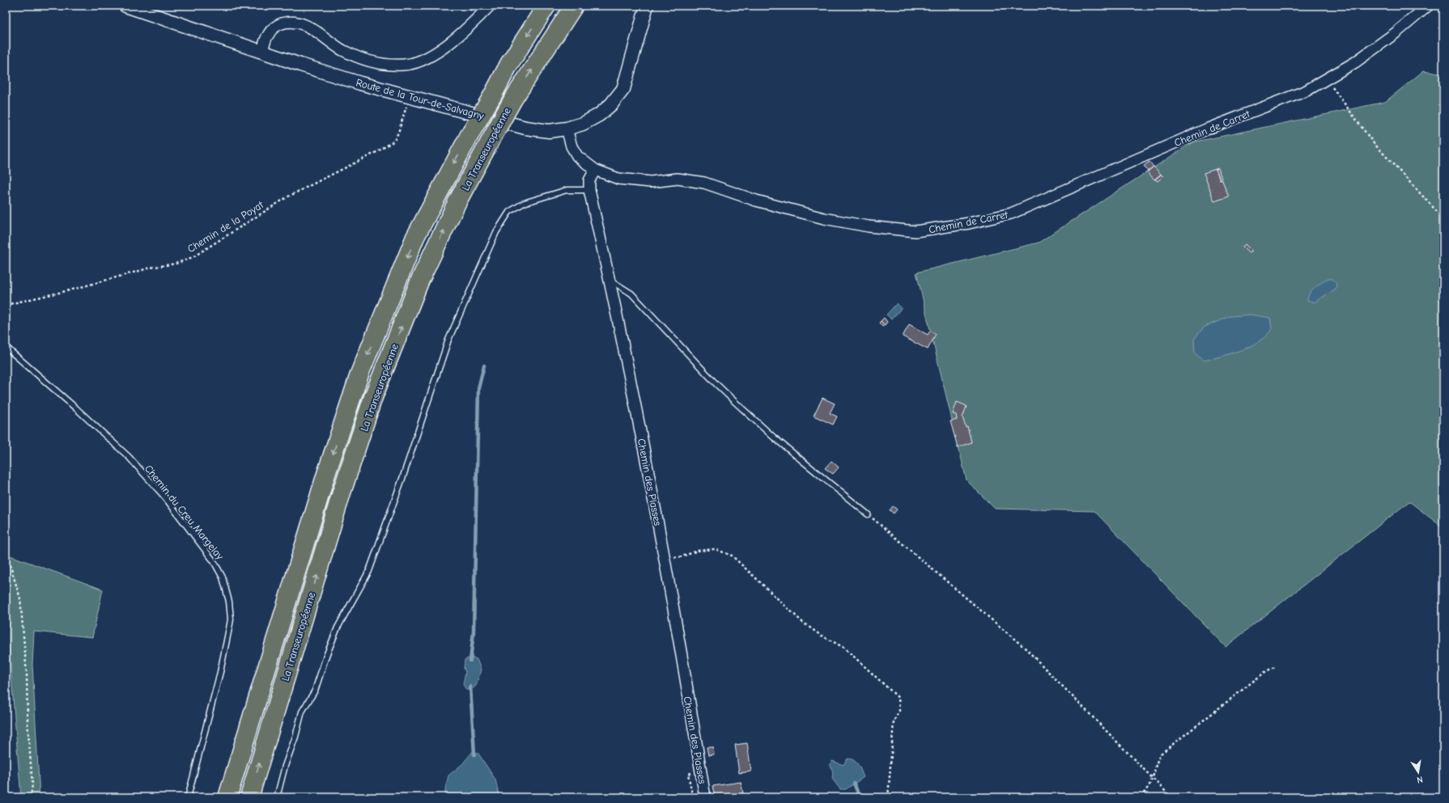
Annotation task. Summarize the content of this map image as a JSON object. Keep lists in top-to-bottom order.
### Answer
{
  "streets": {
    "highway": ["La Transeuropéenne"],
    "street": ["Route de la Tour-de-Salvagny", "Chemin de Carret", "Chemin des Plasses"],
    "lane": ["Chemin du Creu Margelay"],
    "path": ["Chemin de la Poyat"]
  },
  "crossings": [
    ["Route de la Tour-de-Salvagny", "Chemin de Carret"],
    ["Route de la Tour-de-Salvagny", "Chemin de la Poyat"],
    ["Chemin de Carret", "Chemin des Plasses"]
  ],
  "north": "bottom"
}
